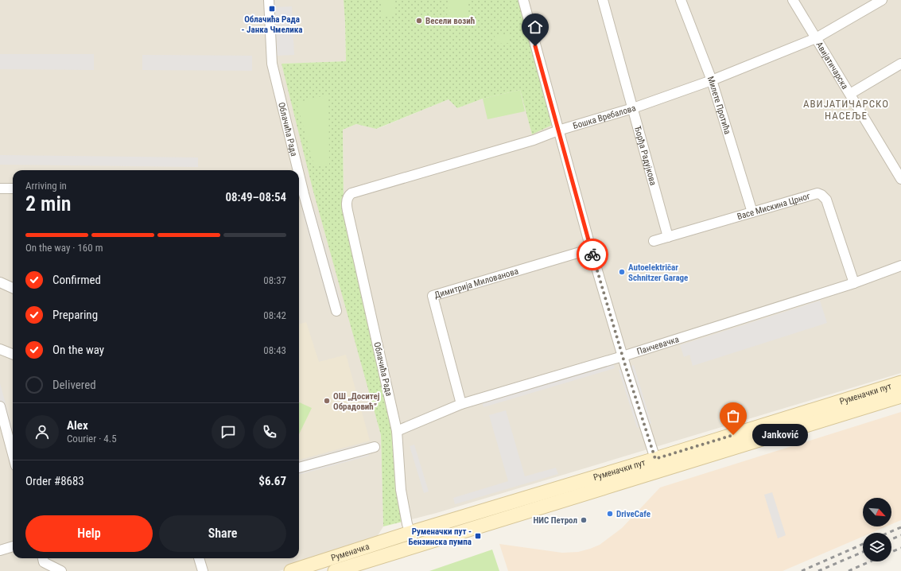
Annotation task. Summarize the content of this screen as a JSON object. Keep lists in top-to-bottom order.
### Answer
{
  "streets": {
    "main road": ["Руменачки пут", "Руменачка"],
    "street": [
      "Авијатичарска",
      "Милете Протића",
      "Бошка Вребалова",
      "Облачића Рада",
      "Ђорђа Радујкова",
      "Васе Мискина Црног",
      "Димитрија Милованова",
      "Панчевачка"
    ]
  },
  "crossings": [
    ["Авијатичарска", "Бошка Вребалова"],
    ["Милете Протића", "Бошка Вребалова"],
    ["Милете Протића", "Васе Мискина Црног"],
    ["Бошка Вребалова", "Облачића Рада"],
    ["Бошка Вребалова", "Ђорђа Радујкова"],
    ["Облачића Рада", "Панчевачка"],
    ["Облачића Рада", "Руменачки пут"],
    ["Облачића Рада", "Руменачка"],
    ["Ђорђа Радујкова", "Васе Мискина Црног"],
    ["Васе Мискина Црног", "Панчевачка"],
    ["Димитрија Милованова", "Панчевачка"],
    ["Руменачки пут", "Руменачка"]
  ],
  "districts": ["АВИЈАТИЧАРСКО НАСЕЉЕ"],
  "places": {
    "transit": ["Облачића Рада - Јанка Чмелика", "Руменачки пут - Бензинска пумпа"],
    "other": [
      "Весели возић",
      "Autoelektričar Schnitzer Garage",
      "ОШ „Доситеј Обрадовић”",
      "Janković",
      "DriveCafe",
      "НИС Петрол"
    ]
  },
  "north": "bottom right",
  "page": {
    "heading": ["2 min", "Arriving in", "08:49–08:54"],
    "panel": [
      "Alex",
      "Courier · 4.5",
      "Order #8683",
      "$6.67"
    ],
    "bar": "On the way · 160 m",
    "list": [
      ["Confirmed", "08:37"],
      ["Preparing", "08:42"],
      ["On the way", "08:43"],
      "Delivered"
    ],
    "bubble": "Janković",
    "buttons": ["Help", "Share"]
  }
}
